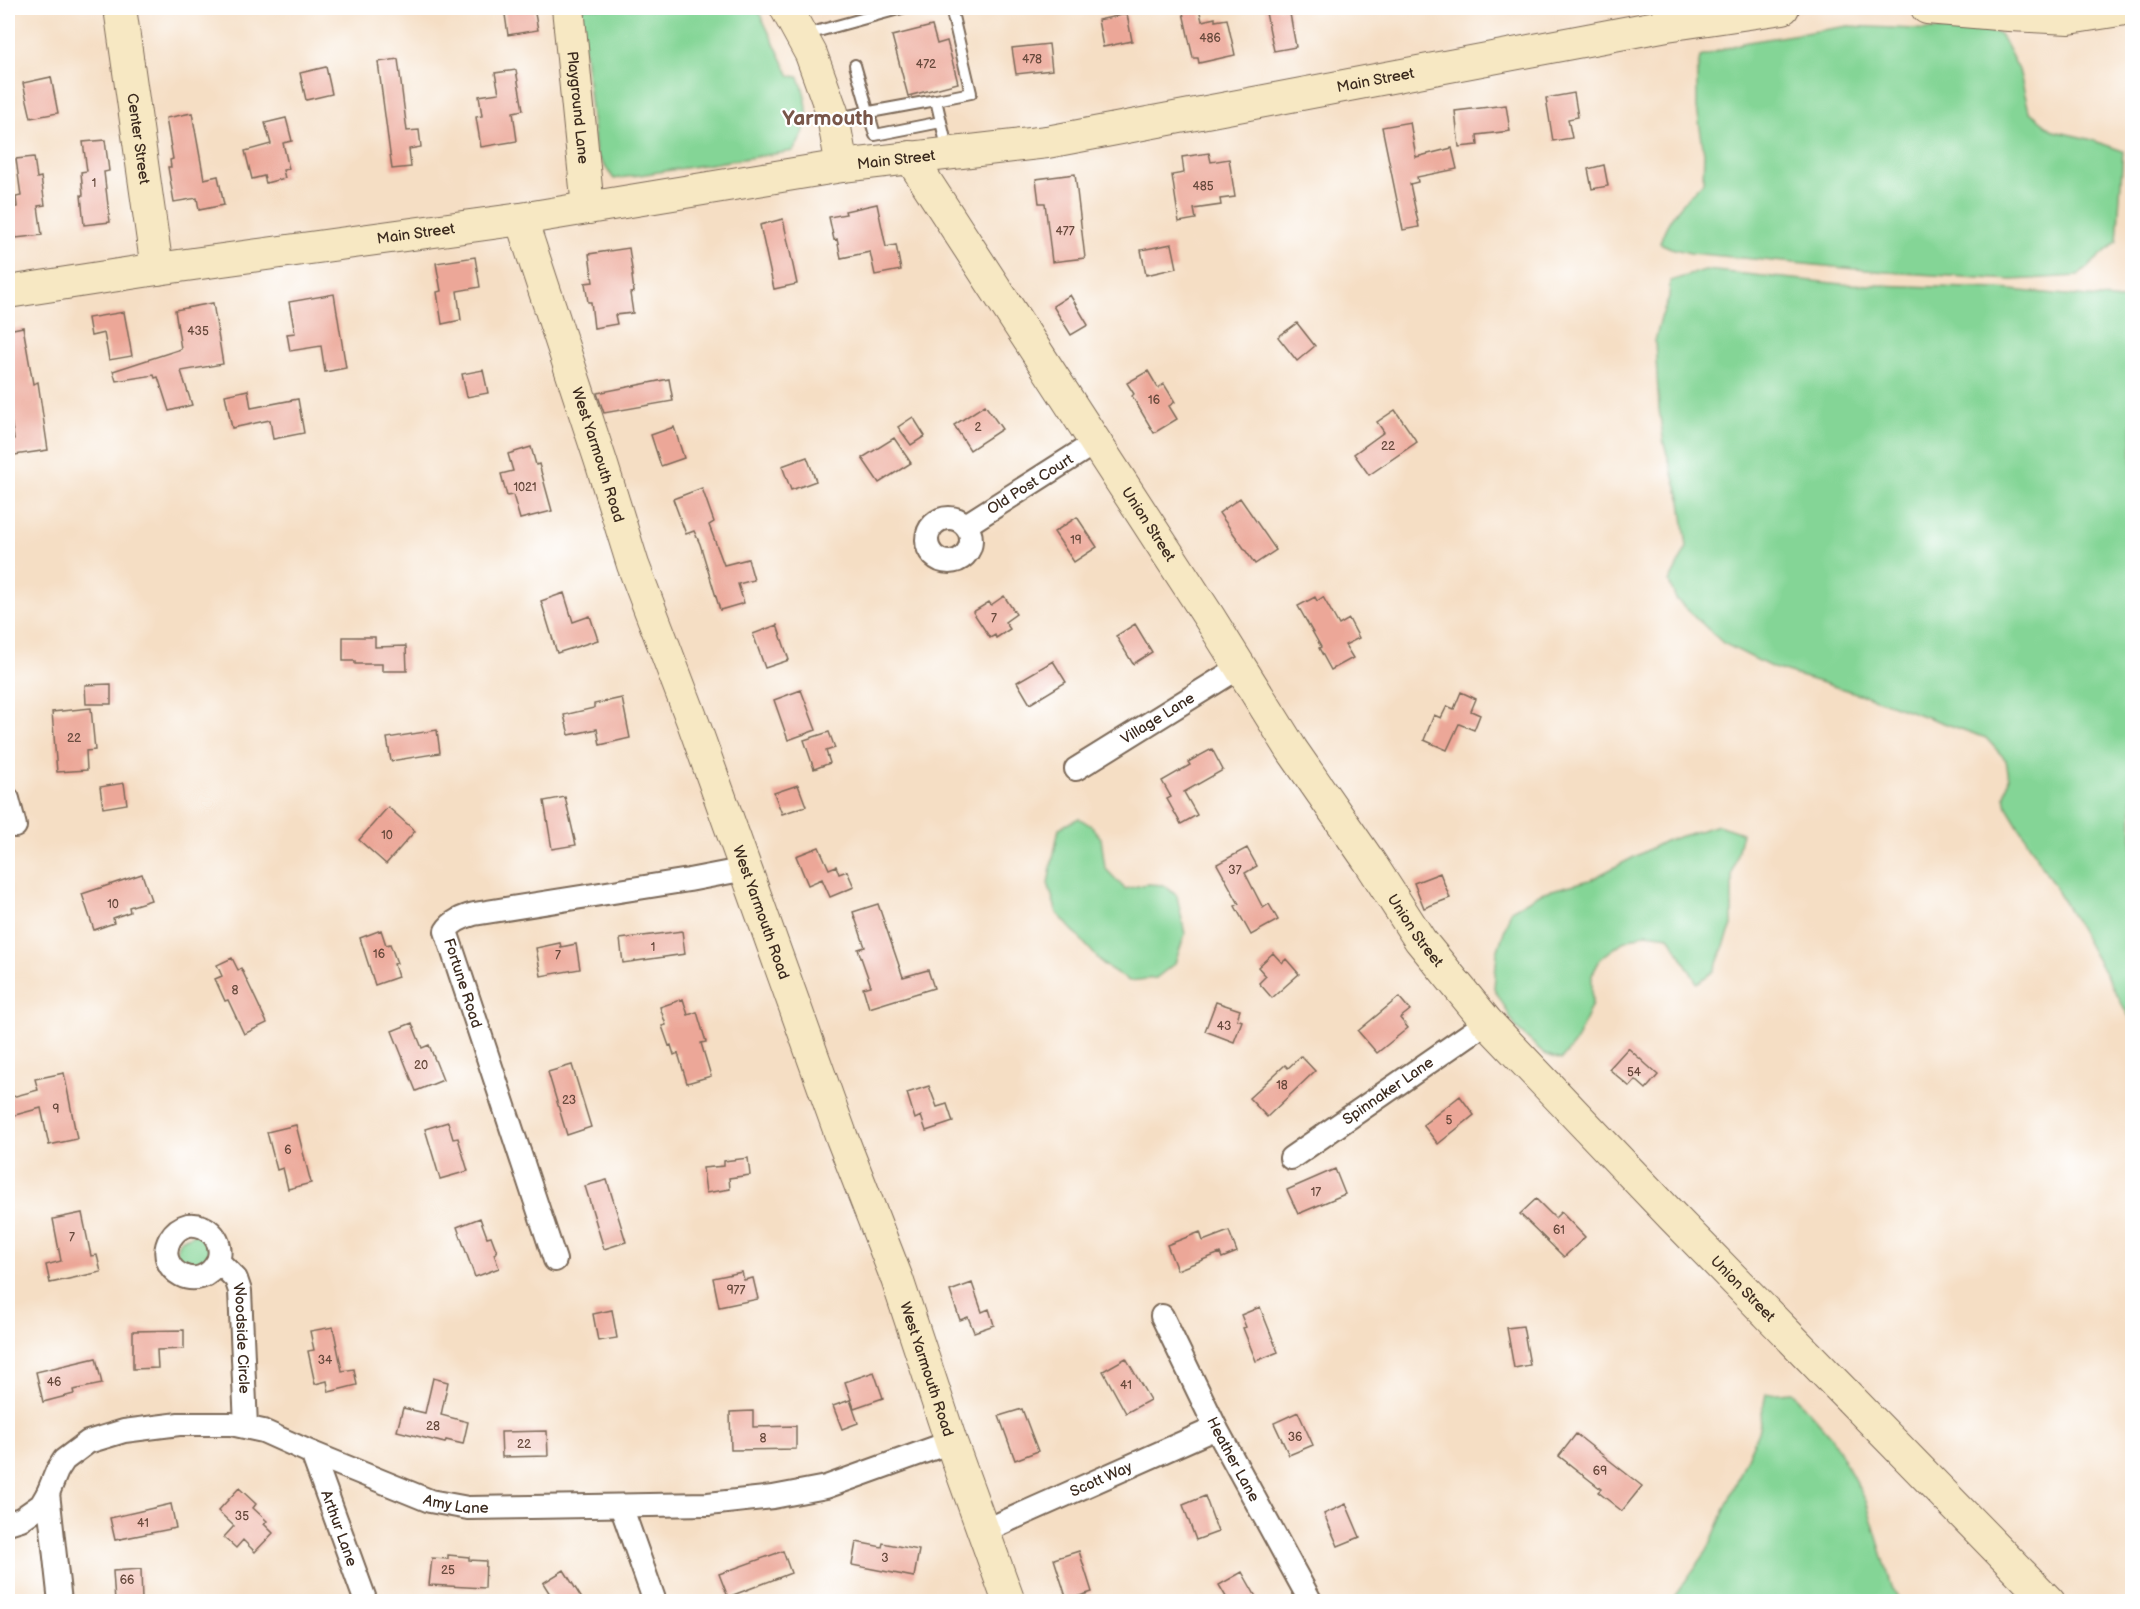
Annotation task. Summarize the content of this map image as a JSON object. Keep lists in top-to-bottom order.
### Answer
{
  "streets": {
    "main road": [
      "Main Street",
      "Playground Lane",
      "Center Street",
      "West Yarmouth Road",
      "Union Street"
    ],
    "street": [
      "Old Post Court",
      "Village Lane",
      "Fortune Road",
      "Spinnaker Lane",
      "Woodside Circle",
      "Heather Lane",
      "Scott Way",
      "Amy Lane",
      "Arthur Lane"
    ]
  },
  "crossings": [
    ["Main Street", "Playground Lane"],
    ["Main Street", "Center Street"],
    ["Main Street", "West Yarmouth Road"],
    ["Main Street", "Union Street"],
    ["West Yarmouth Road", "Fortune Road"],
    ["West Yarmouth Road", "Scott Way"],
    ["West Yarmouth Road", "Amy Lane"],
    ["Old Post Court", "Union Street"],
    ["Union Street", "Village Lane"],
    ["Union Street", "Spinnaker Lane"],
    ["Woodside Circle", "Amy Lane"],
    ["Heather Lane", "Scott Way"],
    ["Amy Lane", "Arthur Lane"]
  ],
  "districts": ["Yarmouth"],
  "house_numbers": [
    "486",
    "478",
    "472",
    "1",
    "485",
    "477",
    "435",
    "16",
    "2",
    "22",
    "1021",
    "19",
    "7",
    "22",
    "10",
    "37",
    "10",
    "1",
    "16",
    "7",
    "8",
    "43",
    "20",
    "54",
    "18",
    "23",
    "9",
    "5",
    "6",
    "17",
    "61",
    "7",
    "977",
    "34",
    "46",
    "41",
    "28",
    "36",
    "8",
    "22",
    "69",
    "35",
    "41",
    "3",
    "25",
    "66"
  ]
}
